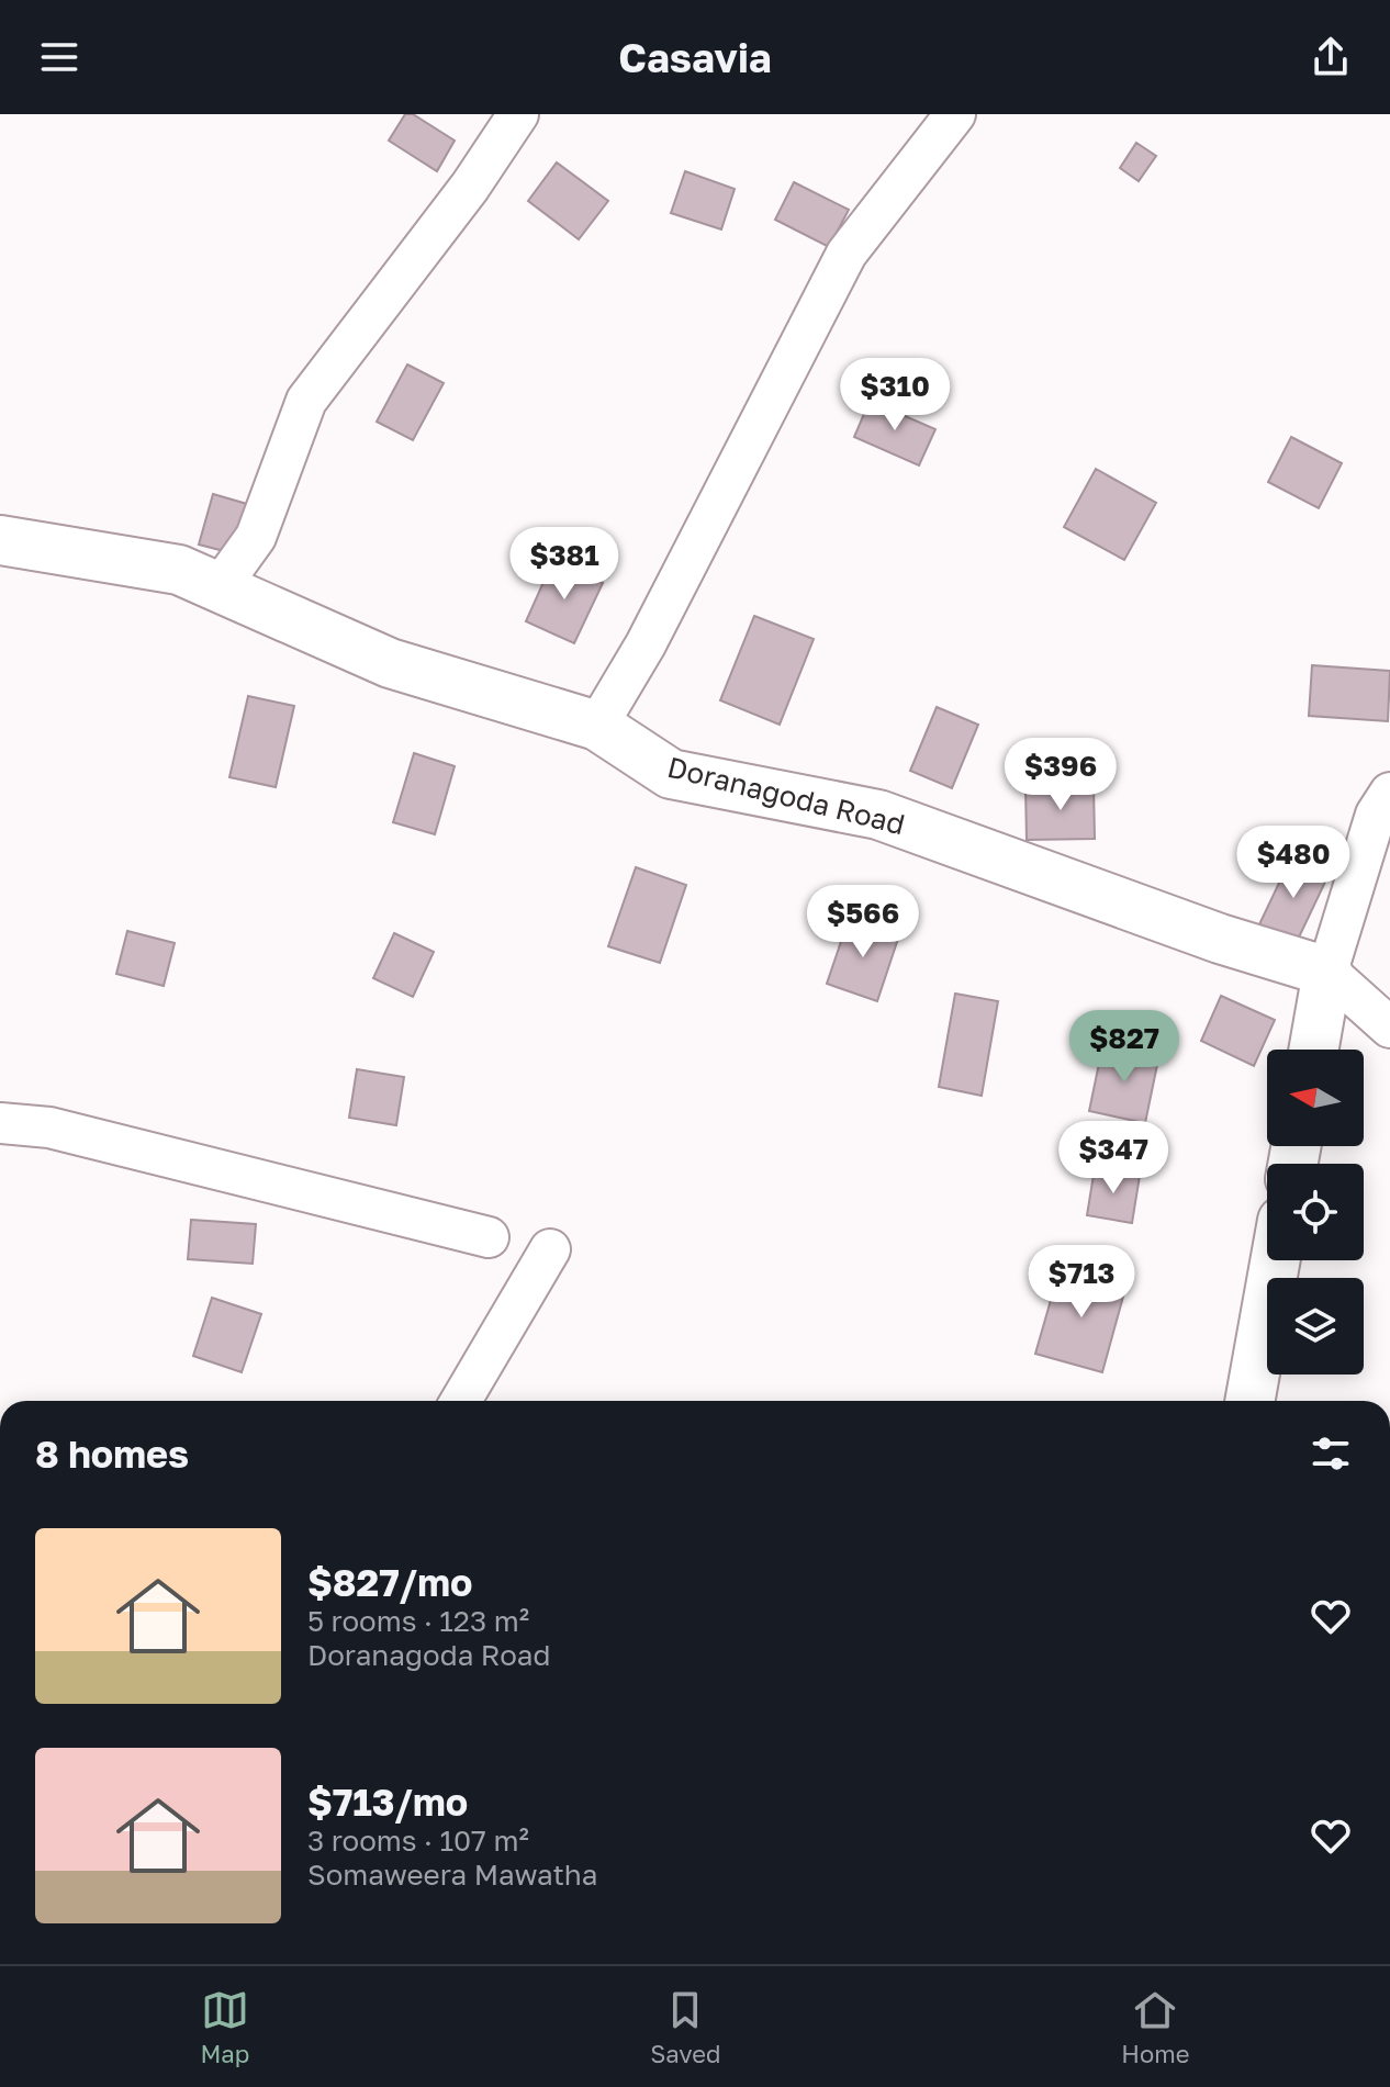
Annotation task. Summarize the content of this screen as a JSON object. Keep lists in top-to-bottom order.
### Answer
{
  "streets": {
    "street": ["Doranagoda Road"]
  },
  "north": "left",
  "page": {
    "header": "Casavia",
    "price": [
      "$310",
      "$381",
      "$396",
      "$480",
      "$566",
      "$827",
      "$347",
      "$713"
    ],
    "heading": "8 homes",
    "list": [
      {
        "name": "$827/mo",
        "note": "5 rooms · 123 m² · Doranagoda Road"
      },
      {
        "name": "$713/mo",
        "note": "3 rooms · 107 m² · Somaweera Mawatha"
      }
    ],
    "tabs": ["Map", "Saved", "Home"]
  }
}
